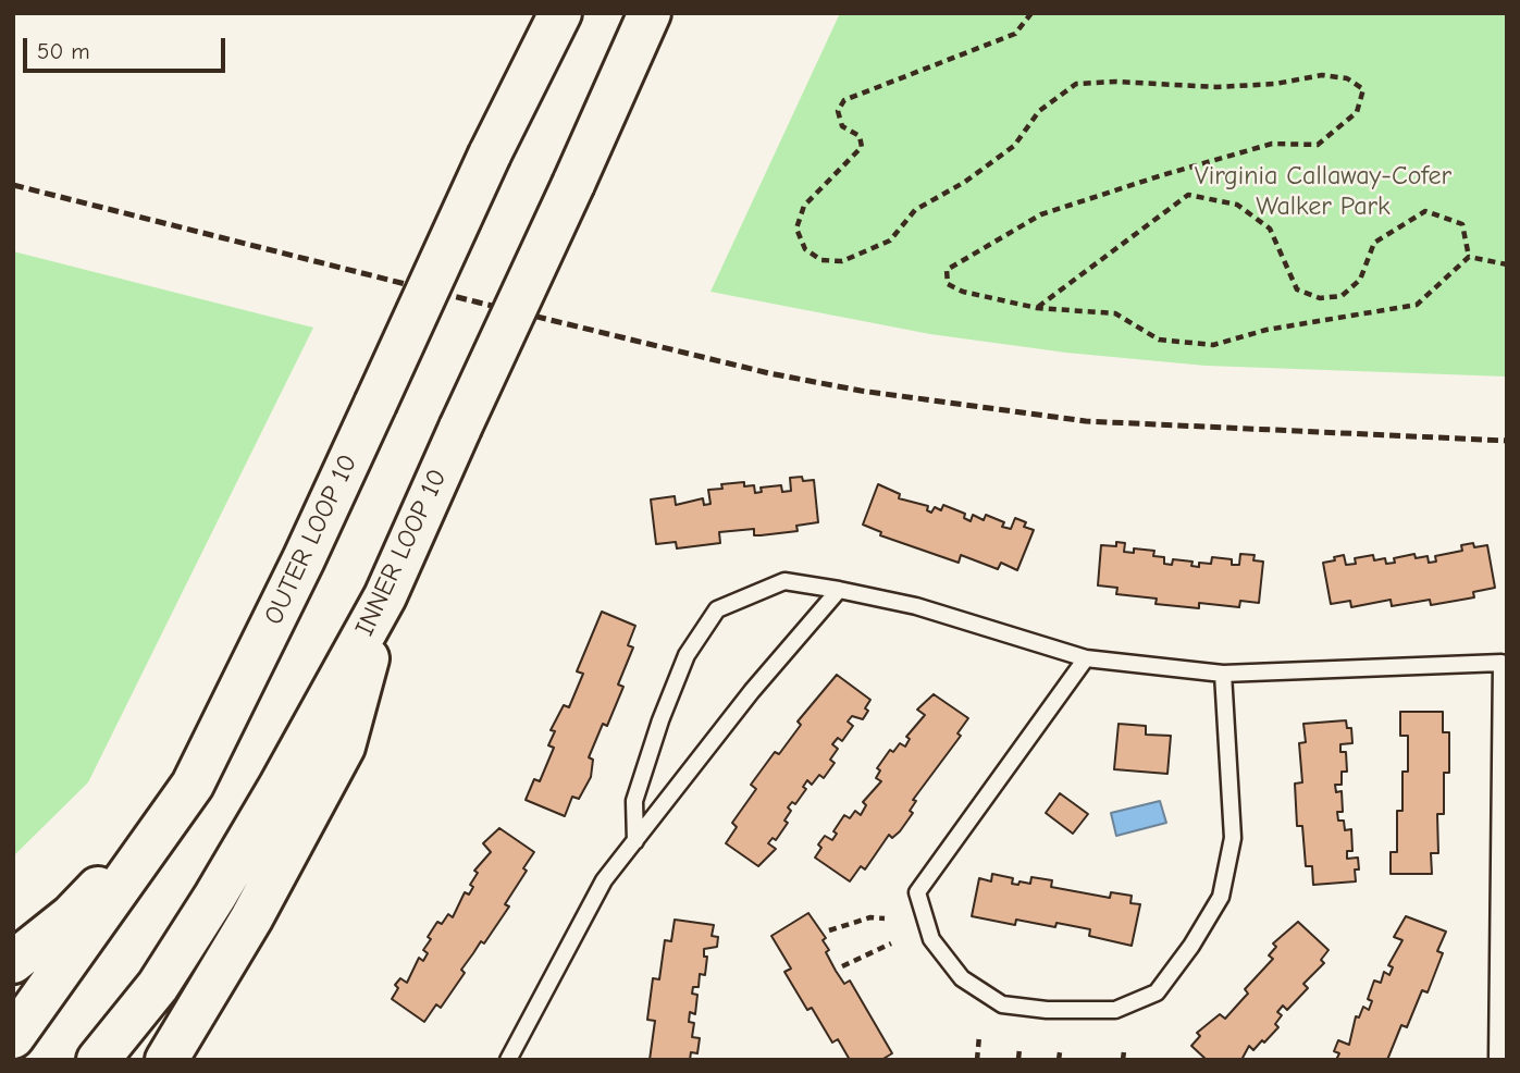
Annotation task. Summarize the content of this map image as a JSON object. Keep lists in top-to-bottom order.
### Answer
{
  "streets": {
    "highway": ["OUTER LOOP 10", "INNER LOOP 10"]
  },
  "parks": ["Virginia Callaway-Cofer Walker Park"],
  "scale_bar": "50 m"
}
